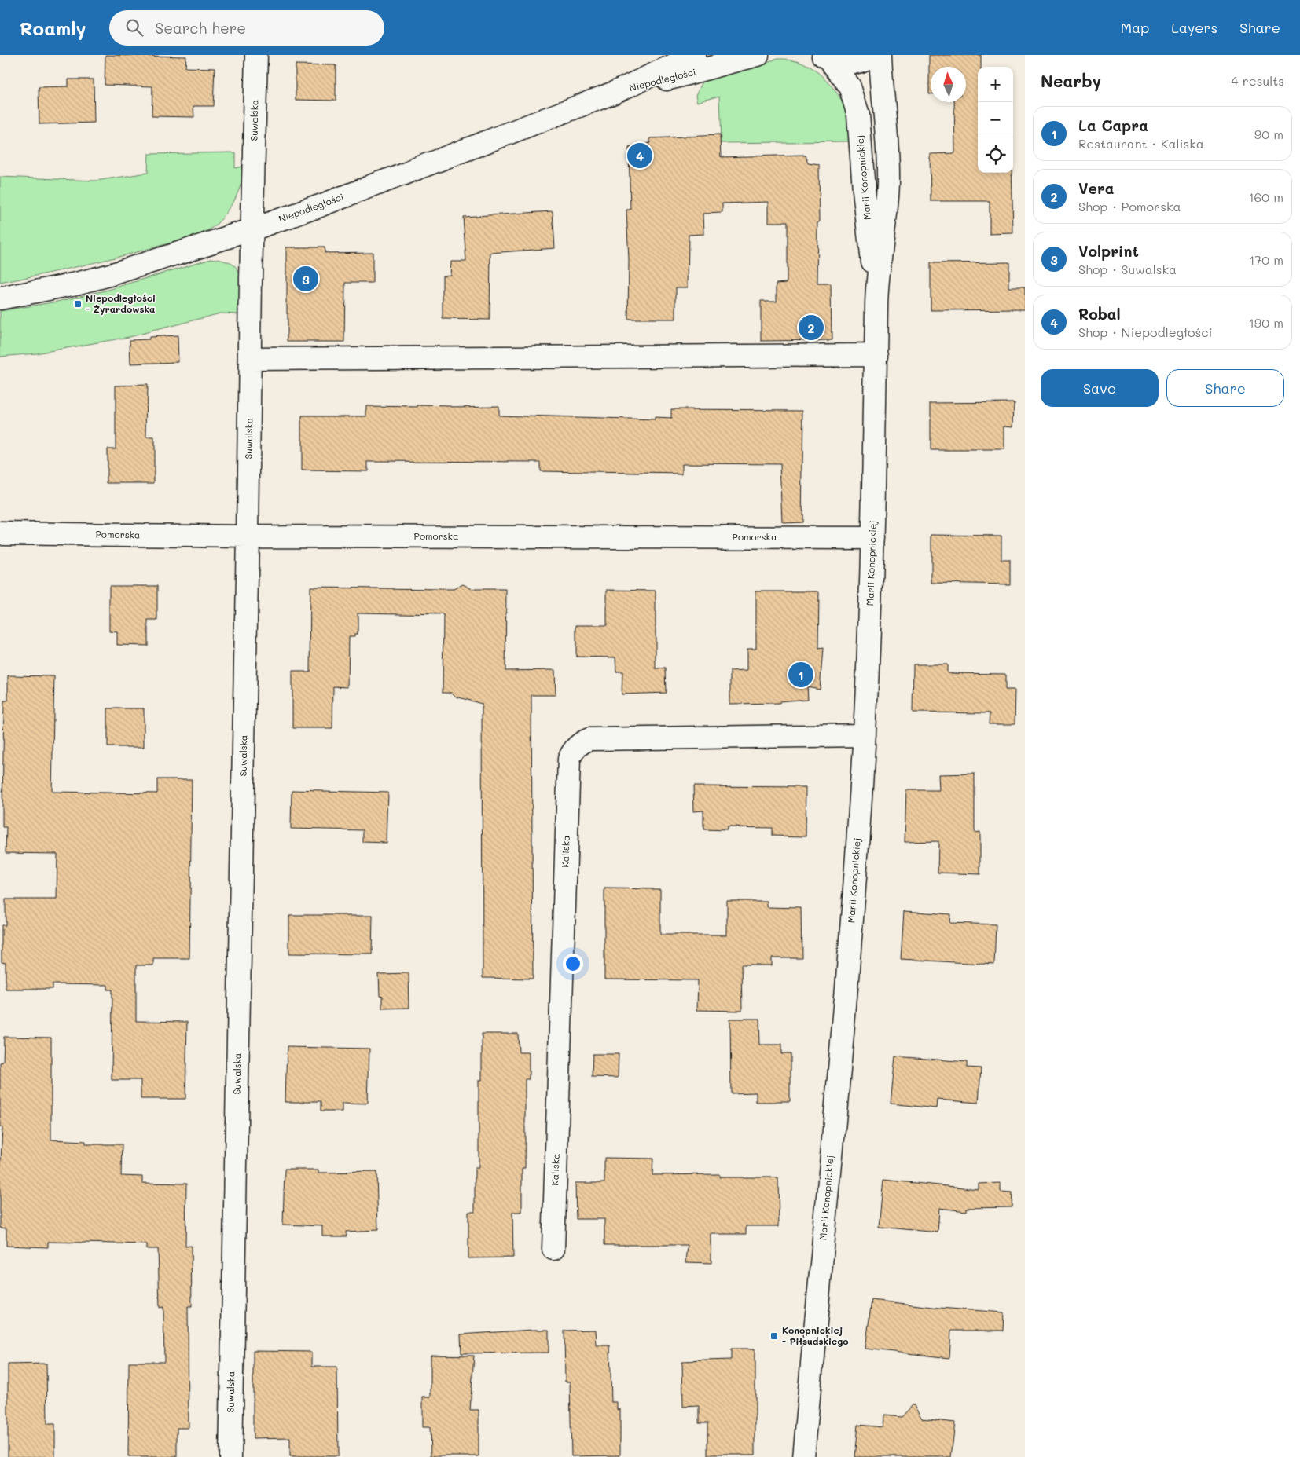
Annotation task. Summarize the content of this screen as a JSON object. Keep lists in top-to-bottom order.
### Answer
{
  "streets": {
    "street": [
      "Niepodległości",
      "Suwalska",
      "Marii Konopnickiej",
      "Pomorska",
      "Kaliska"
    ]
  },
  "crossings": [
    ["Niepodległości", "Suwalska"],
    ["Suwalska", "Pomorska"],
    ["Marii Konopnickiej", "Pomorska"],
    ["Marii Konopnickiej", "Kaliska"]
  ],
  "places": {
    "transit": ["Niepodległości - Żyrardowska", "Konopnickiej - Piłsudskiego"]
  },
  "north": "top",
  "page": {
    "header": "Roamly",
    "search": "Search here",
    "nav": ["Map", "Layers", "Share"],
    "heading": ["Nearby", "4 results"],
    "map_buttons": ["+", "−"],
    "list": [
      {
        "mark": "1",
        "name": "La Capra",
        "note": "Restaurant · Kaliska",
        "value": "90 m"
      },
      {
        "mark": "2",
        "name": "Vera",
        "note": "Shop · Pomorska",
        "value": "160 m"
      },
      {
        "mark": "3",
        "name": "Volprint",
        "note": "Shop · Suwalska",
        "value": "170 m"
      },
      {
        "mark": "4",
        "name": "Robal",
        "note": "Shop · Niepodległości",
        "value": "190 m"
      }
    ],
    "pins": [
      "4",
      "3",
      "2",
      "1"
    ],
    "buttons": ["Save", "Share"]
  }
}
